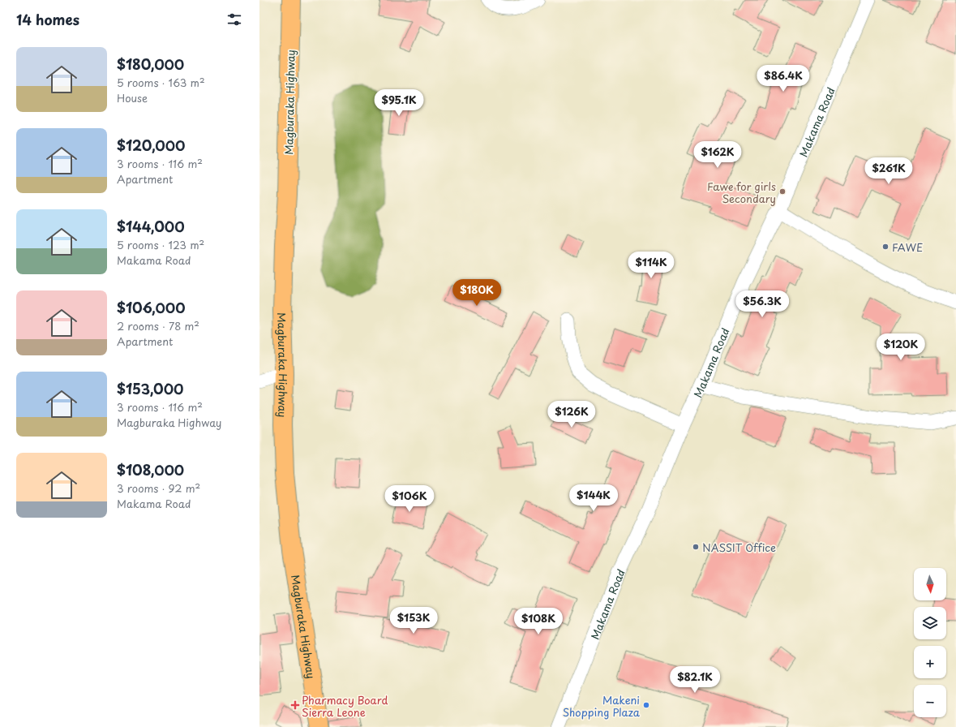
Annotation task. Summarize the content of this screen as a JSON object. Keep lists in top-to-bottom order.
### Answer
{
  "streets": {
    "main road": ["Magburaka Highway"],
    "street": ["Makama Road"]
  },
  "places": {
    "other": [
      "Fawe for girls Secondary",
      "FAWE",
      "NASSIT Office",
      "Makeni Shopping Plaza"
    ],
    "health": ["Pharmacy Board Sierra Leone"]
  },
  "north": "bottom",
  "page": {
    "heading": "14 homes",
    "list": [
      {
        "name": "$180,000",
        "note": "5 rooms · 163 m² · House"
      },
      {
        "name": "$120,000",
        "note": "3 rooms · 116 m² · Apartment"
      },
      {
        "name": "$144,000",
        "note": "5 rooms · 123 m² · Makama Road"
      },
      {
        "name": "$106,000",
        "note": "2 rooms · 78 m² · Apartment"
      },
      {
        "name": "$153,000",
        "note": "3 rooms · 116 m² · Magburaka Highway"
      },
      {
        "name": "$108,000",
        "note": "3 rooms · 92 m² · Makama Road"
      }
    ],
    "price": [
      "$86.4K",
      "$95.1K",
      "$162K",
      "$261K",
      "$114K",
      "$180K",
      "$56.3K",
      "$120K",
      "$126K",
      "$144K",
      "$106K",
      "$153K",
      "$108K",
      "$82.1K"
    ],
    "map_buttons": ["+", "−"]
  }
}
